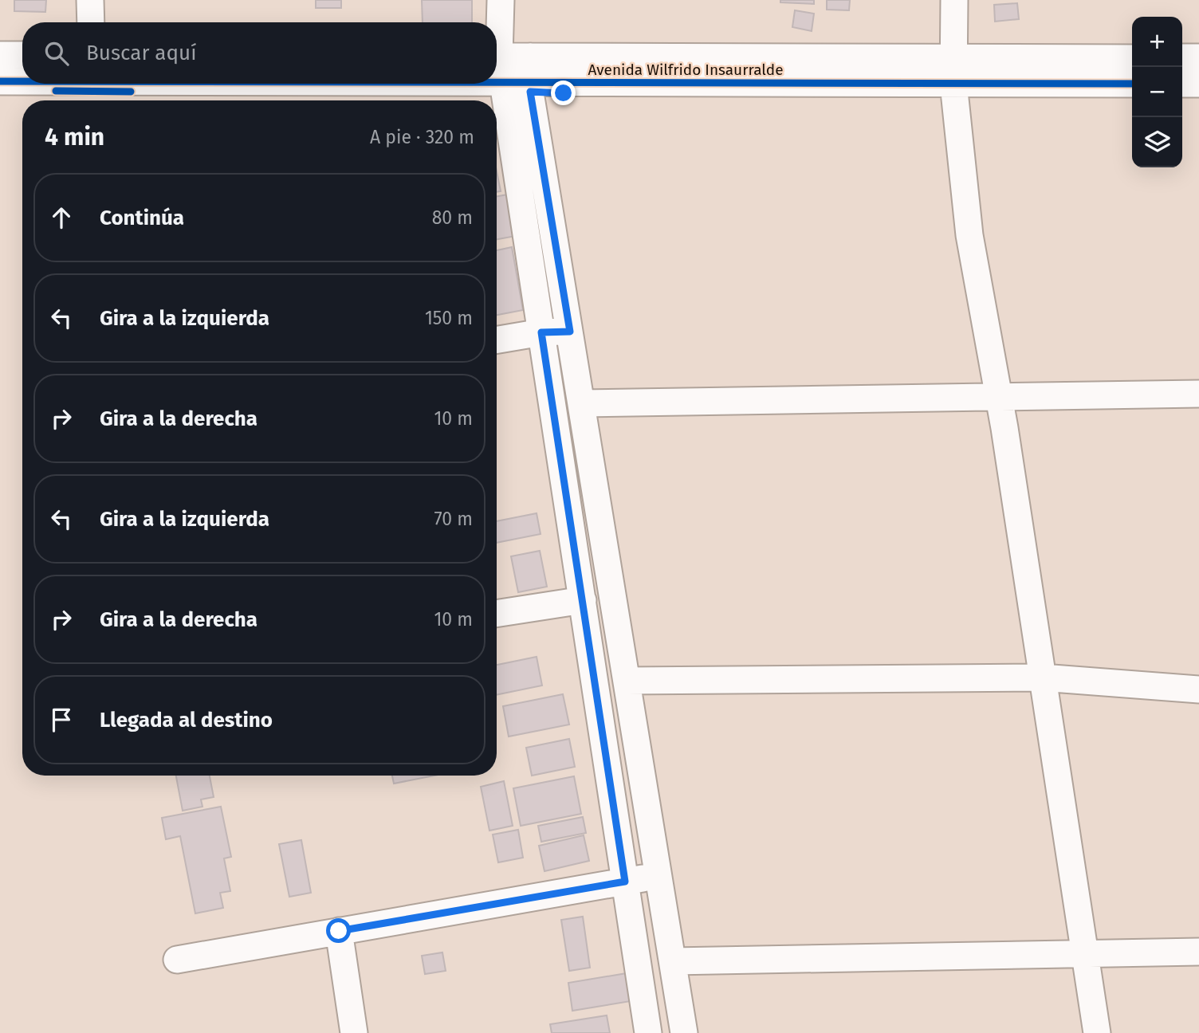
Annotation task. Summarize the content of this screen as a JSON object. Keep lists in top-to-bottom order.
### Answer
{
  "streets": {
    "street": ["Avenida Wilfrido Insaurralde"]
  },
  "page": {
    "map_buttons": ["+", "−"],
    "search": "Buscar aquí",
    "heading": ["4 min", "A pie · 320 m"],
    "list": [
      ["Continúa", "80 m"],
      ["Gira a la izquierda", "150 m"],
      ["Gira a la derecha", "10 m"],
      ["Gira a la izquierda", "70 m"],
      ["Gira a la derecha", "10 m"],
      "Llegada al destino"
    ]
  }
}
